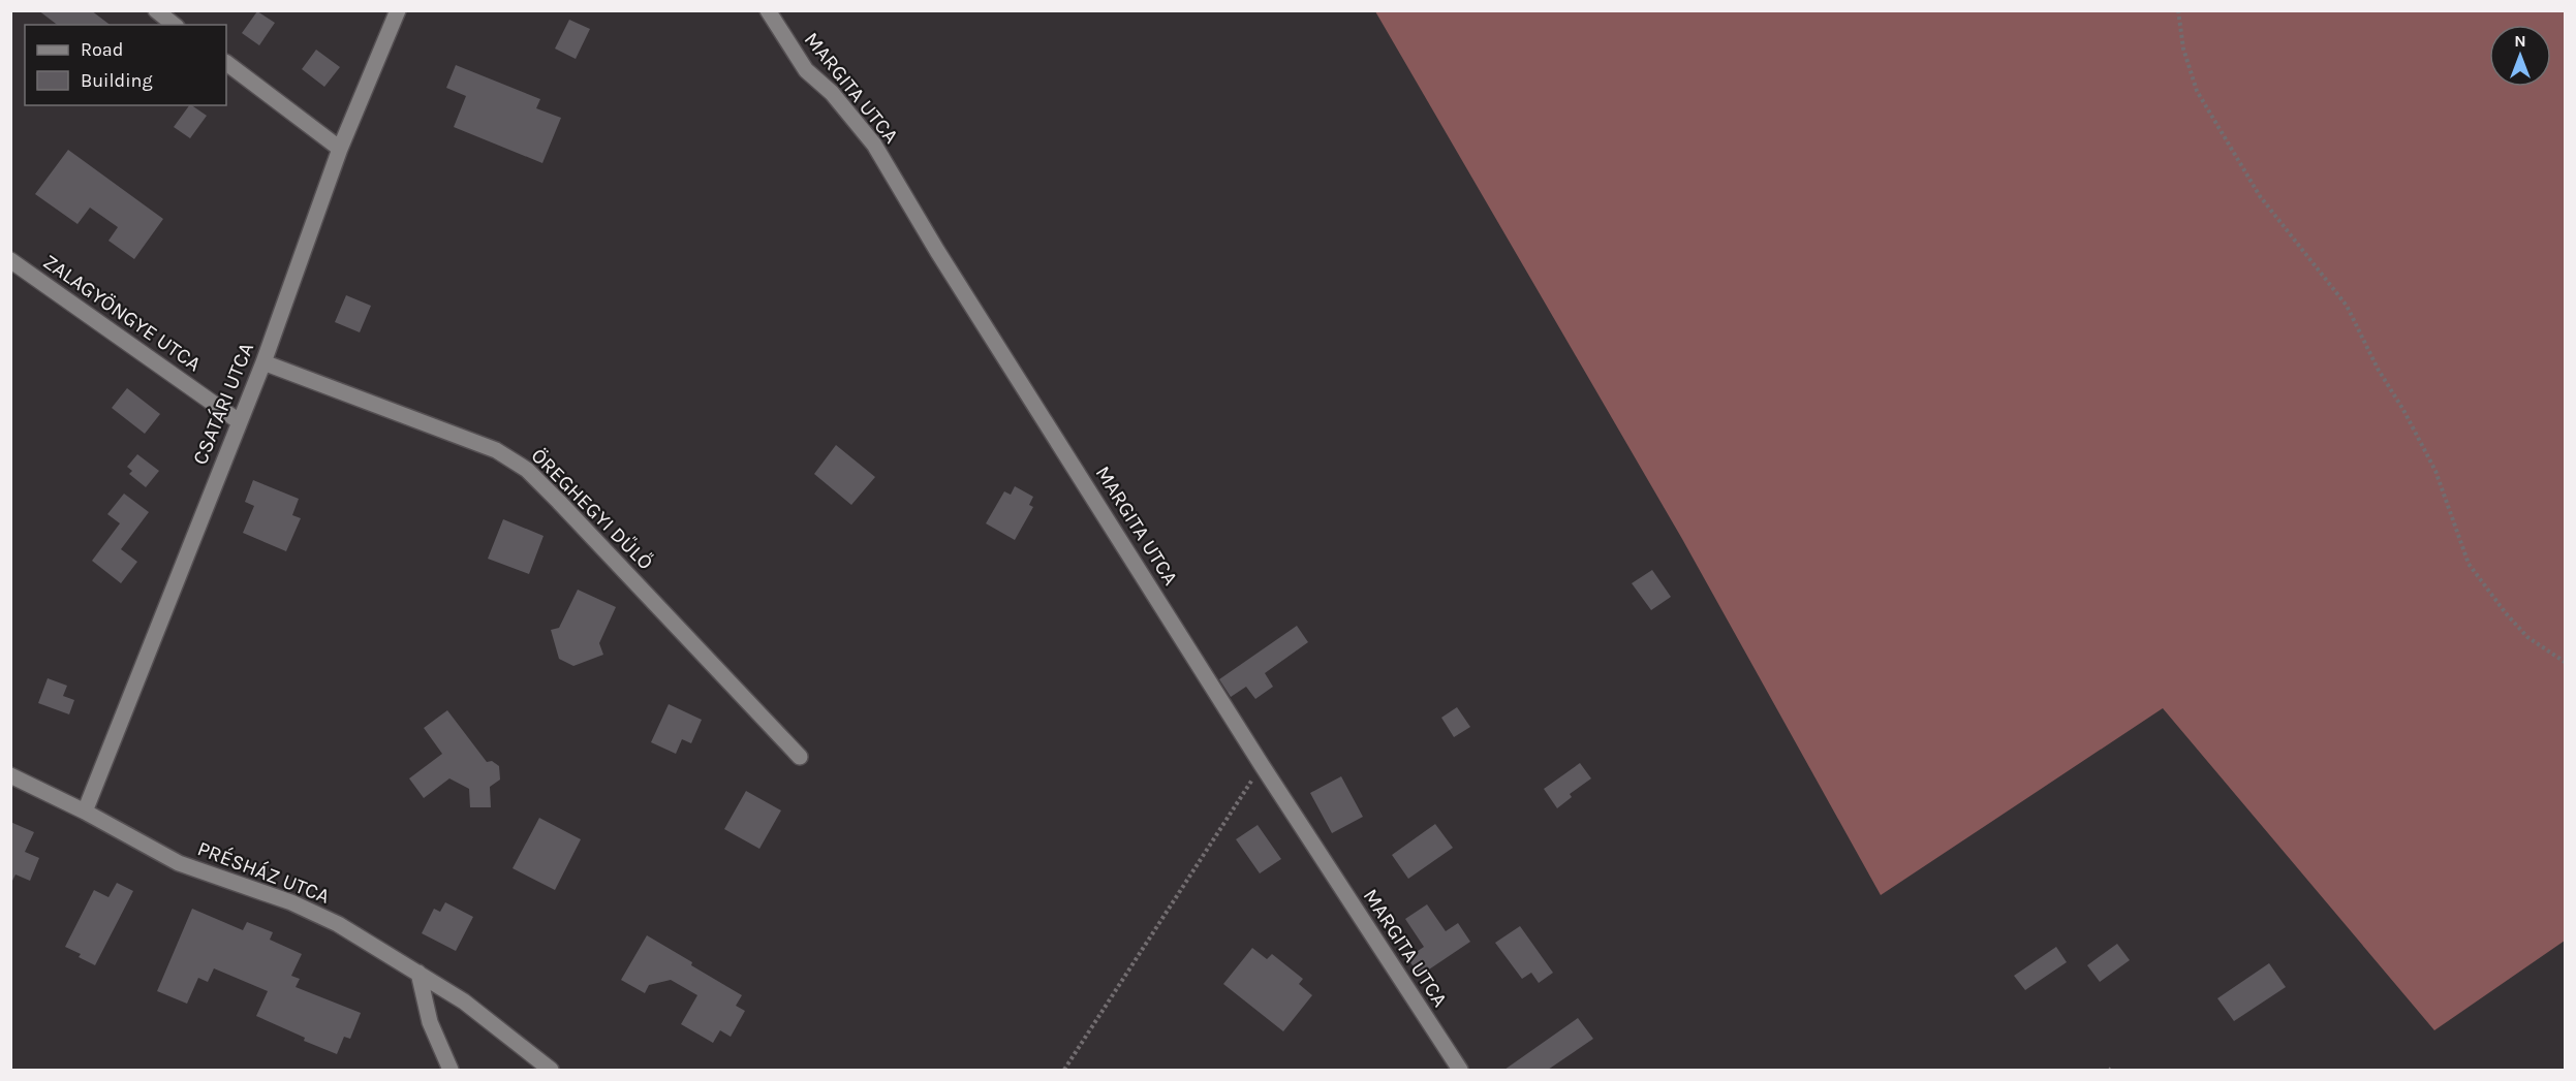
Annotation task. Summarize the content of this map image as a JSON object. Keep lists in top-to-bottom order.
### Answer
{
  "streets": {
    "street": [
      "MARGITA UTCA",
      "ZALAGYÖNGYE UTCA",
      "CSATÁRI UTCA",
      "ÖREGHEGYI DŰLŐ",
      "PRÉSHÁZ UTCA"
    ]
  },
  "crossings": [
    ["ZALAGYÖNGYE UTCA", "CSATÁRI UTCA"],
    ["CSATÁRI UTCA", "ÖREGHEGYI DŰLŐ"],
    ["CSATÁRI UTCA", "PRÉSHÁZ UTCA"]
  ],
  "legend": ["Road", "Building"],
  "north": "top"
}
